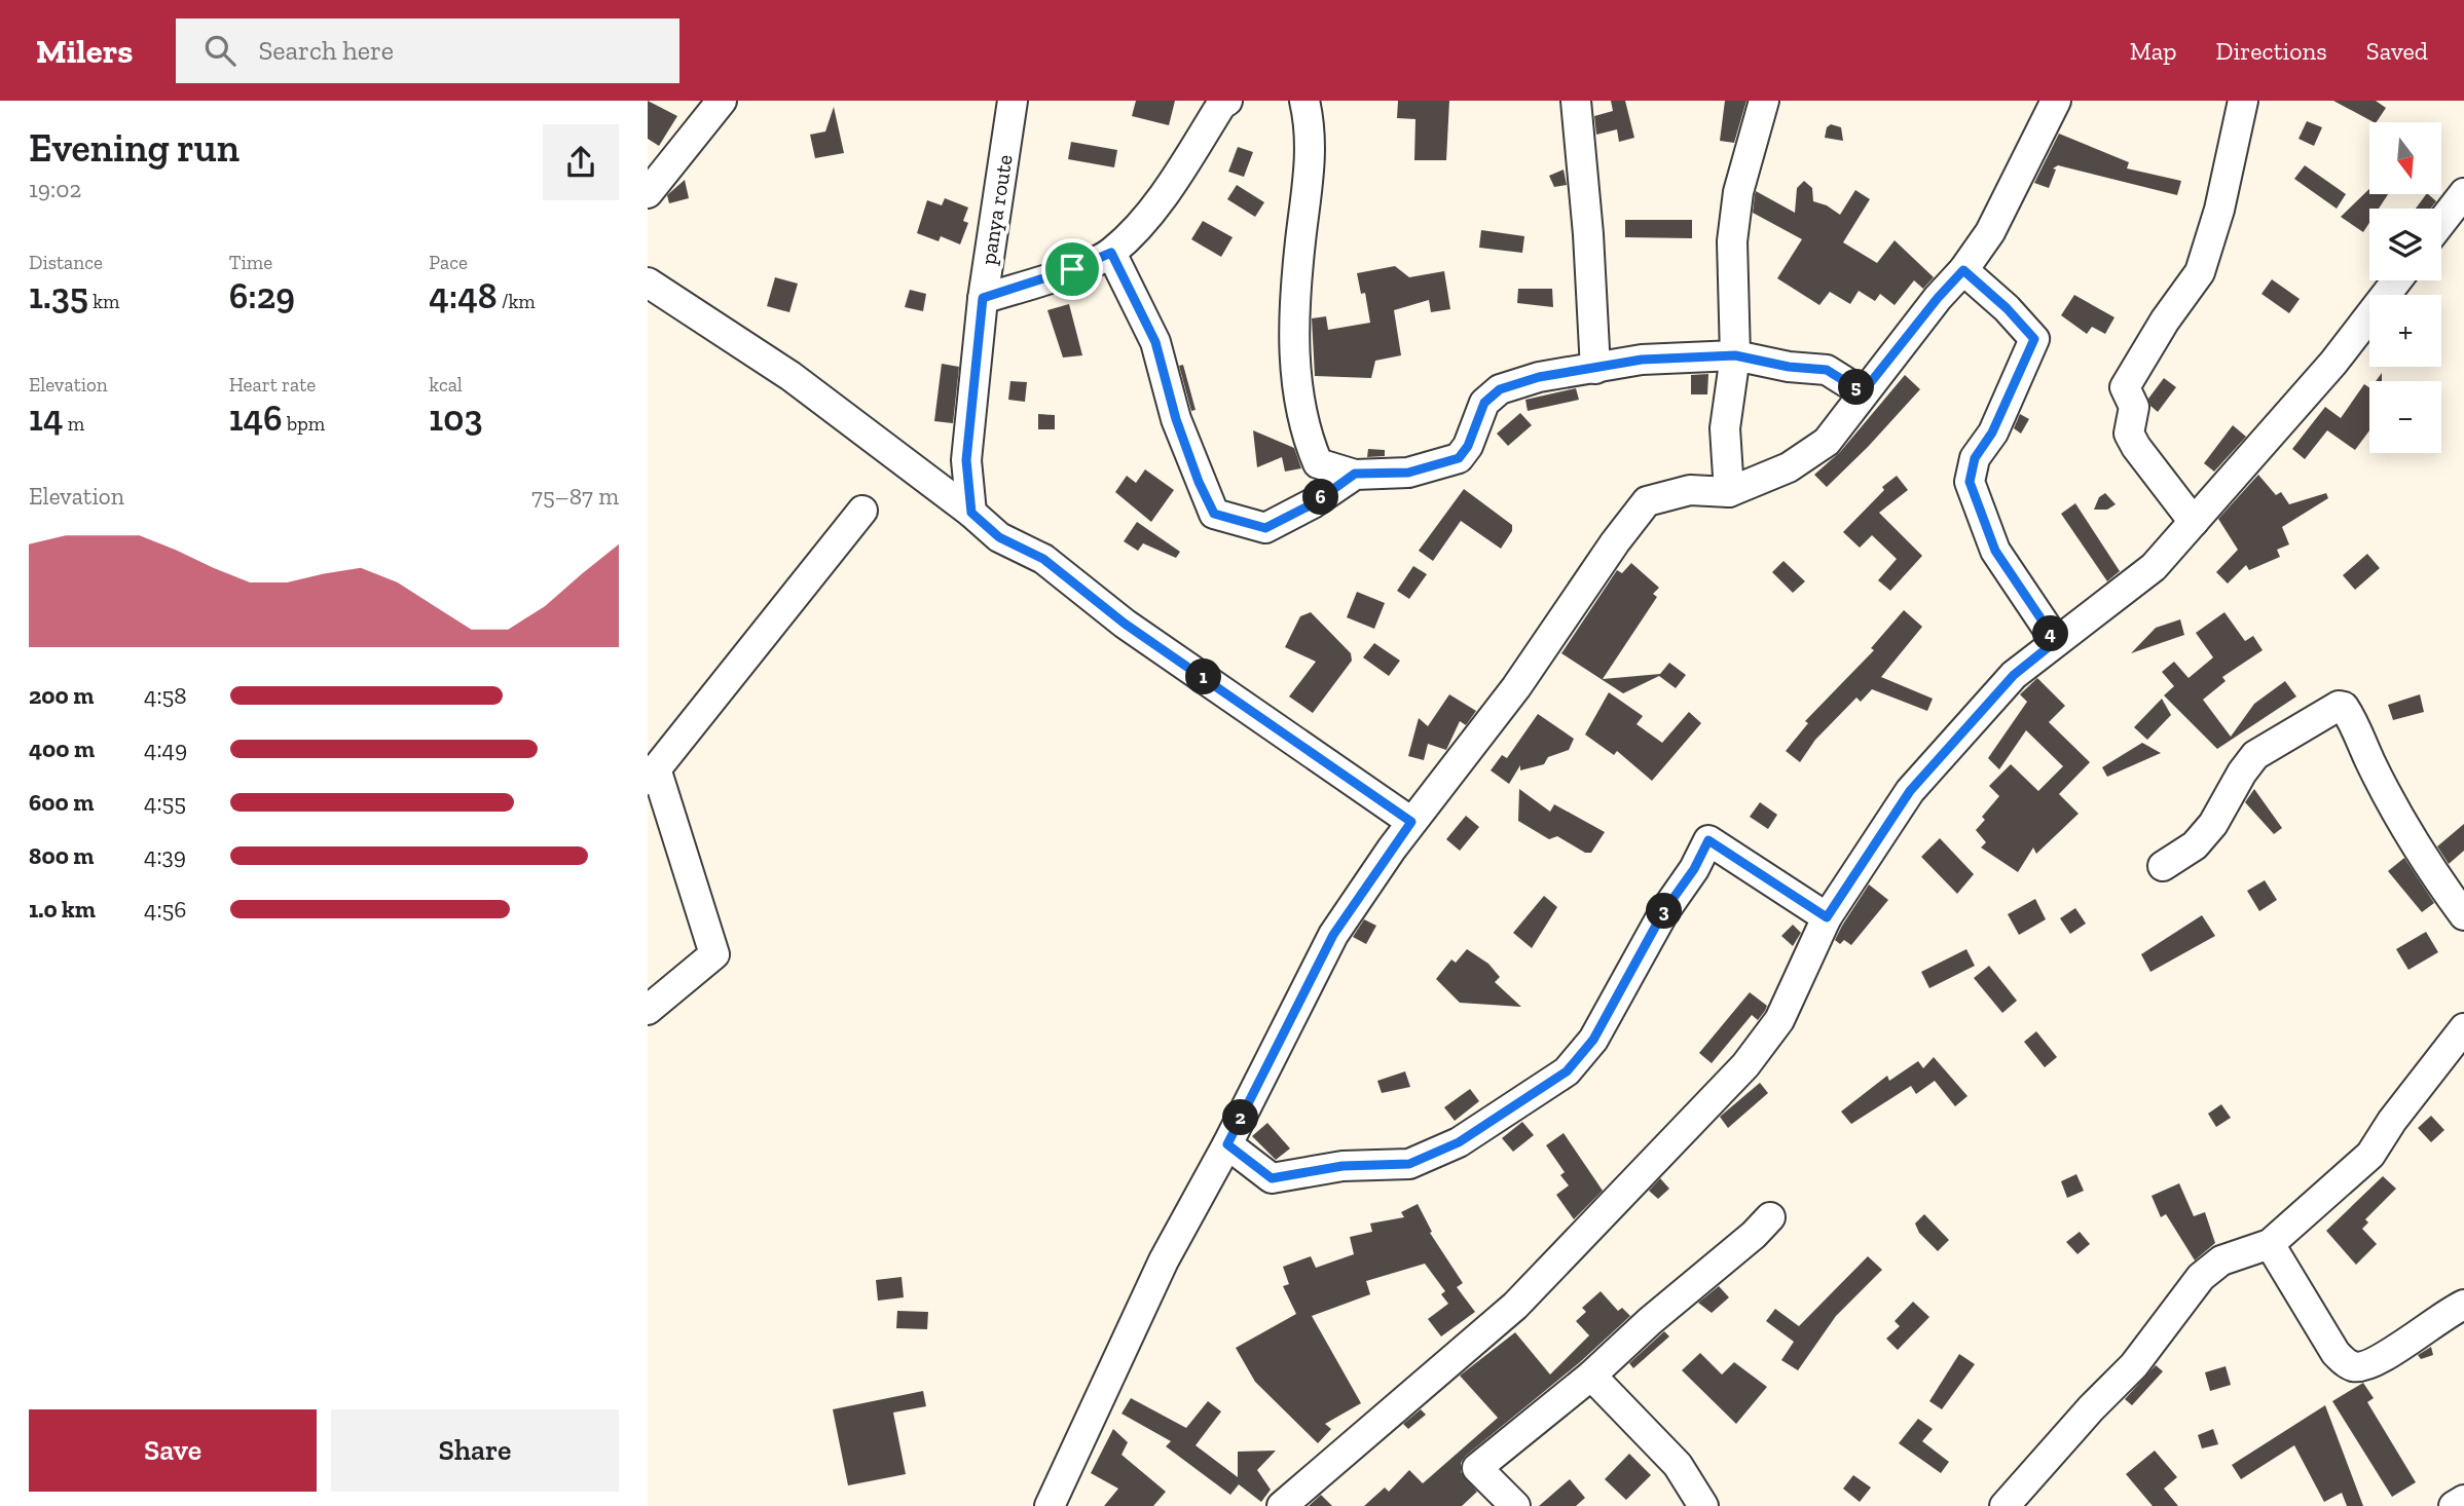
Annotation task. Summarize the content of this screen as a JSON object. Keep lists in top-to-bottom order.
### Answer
{
  "streets": {
    "street": ["panya route"]
  },
  "north": "bottom",
  "page": {
    "header": "Milers",
    "search": "Search here",
    "nav": ["Map", "Directions", "Saved"],
    "heading": ["Evening run", "19:02"],
    "map_buttons": ["+", "−"],
    "stats": [
      ["Distance", "1.35 km"],
      ["Time", "6:29"],
      ["Pace", "4:48 /km"],
      ["Elevation", "14 m"],
      ["Heart rate", "146 bpm"],
      ["kcal", "103"]
    ],
    "pins": [
      "5",
      "6",
      "4",
      "1",
      "3",
      "2"
    ],
    "chart": ["Elevation", "75–87 m"],
    "list": [
      {
        "name": "200 m",
        "note": "4:58"
      },
      {
        "name": "400 m",
        "note": "4:49"
      },
      {
        "name": "600 m",
        "note": "4:55"
      },
      {
        "name": "800 m",
        "note": "4:39"
      },
      {
        "name": "1.0 km",
        "note": "4:56"
      }
    ],
    "buttons": ["Save", "Share"]
  }
}
